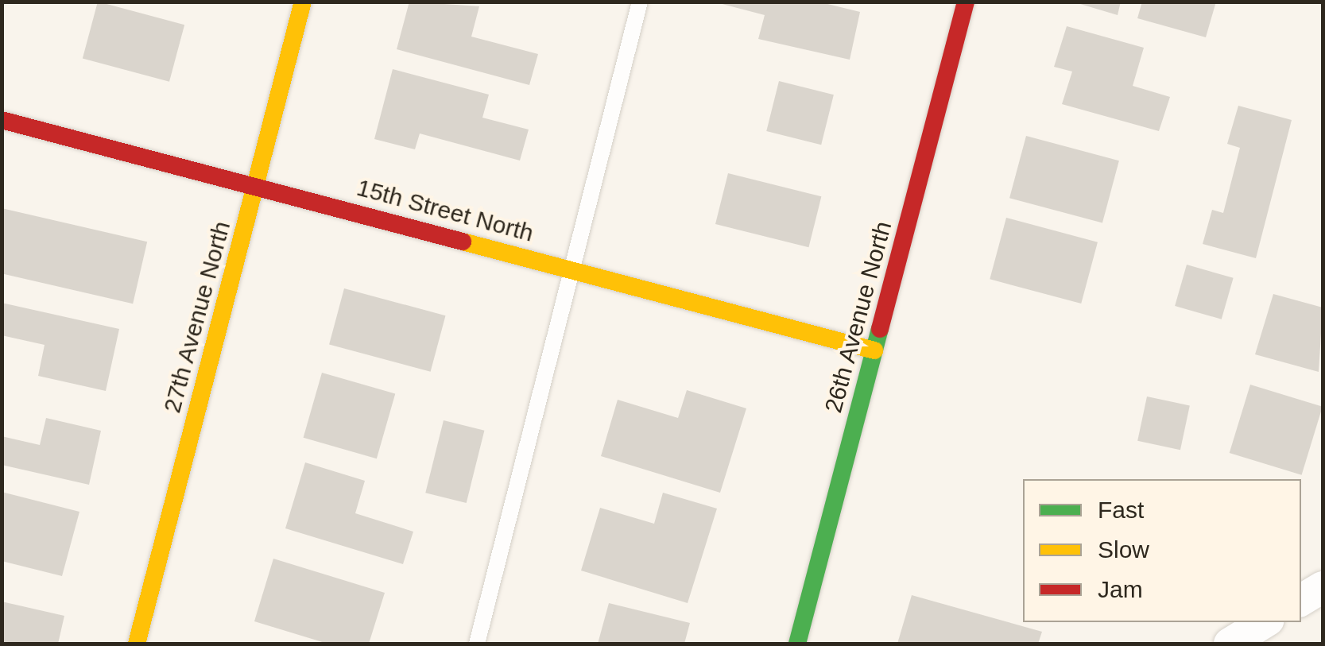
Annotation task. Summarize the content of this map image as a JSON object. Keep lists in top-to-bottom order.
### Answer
{
  "streets": {
    "street": ["15th Street North", "27th Avenue North", "26th Avenue North"]
  },
  "crossings": [
    ["15th Street North", "27th Avenue North"],
    ["15th Street North", "26th Avenue North"]
  ],
  "legend": ["Fast", "Slow", "Jam"]
}
